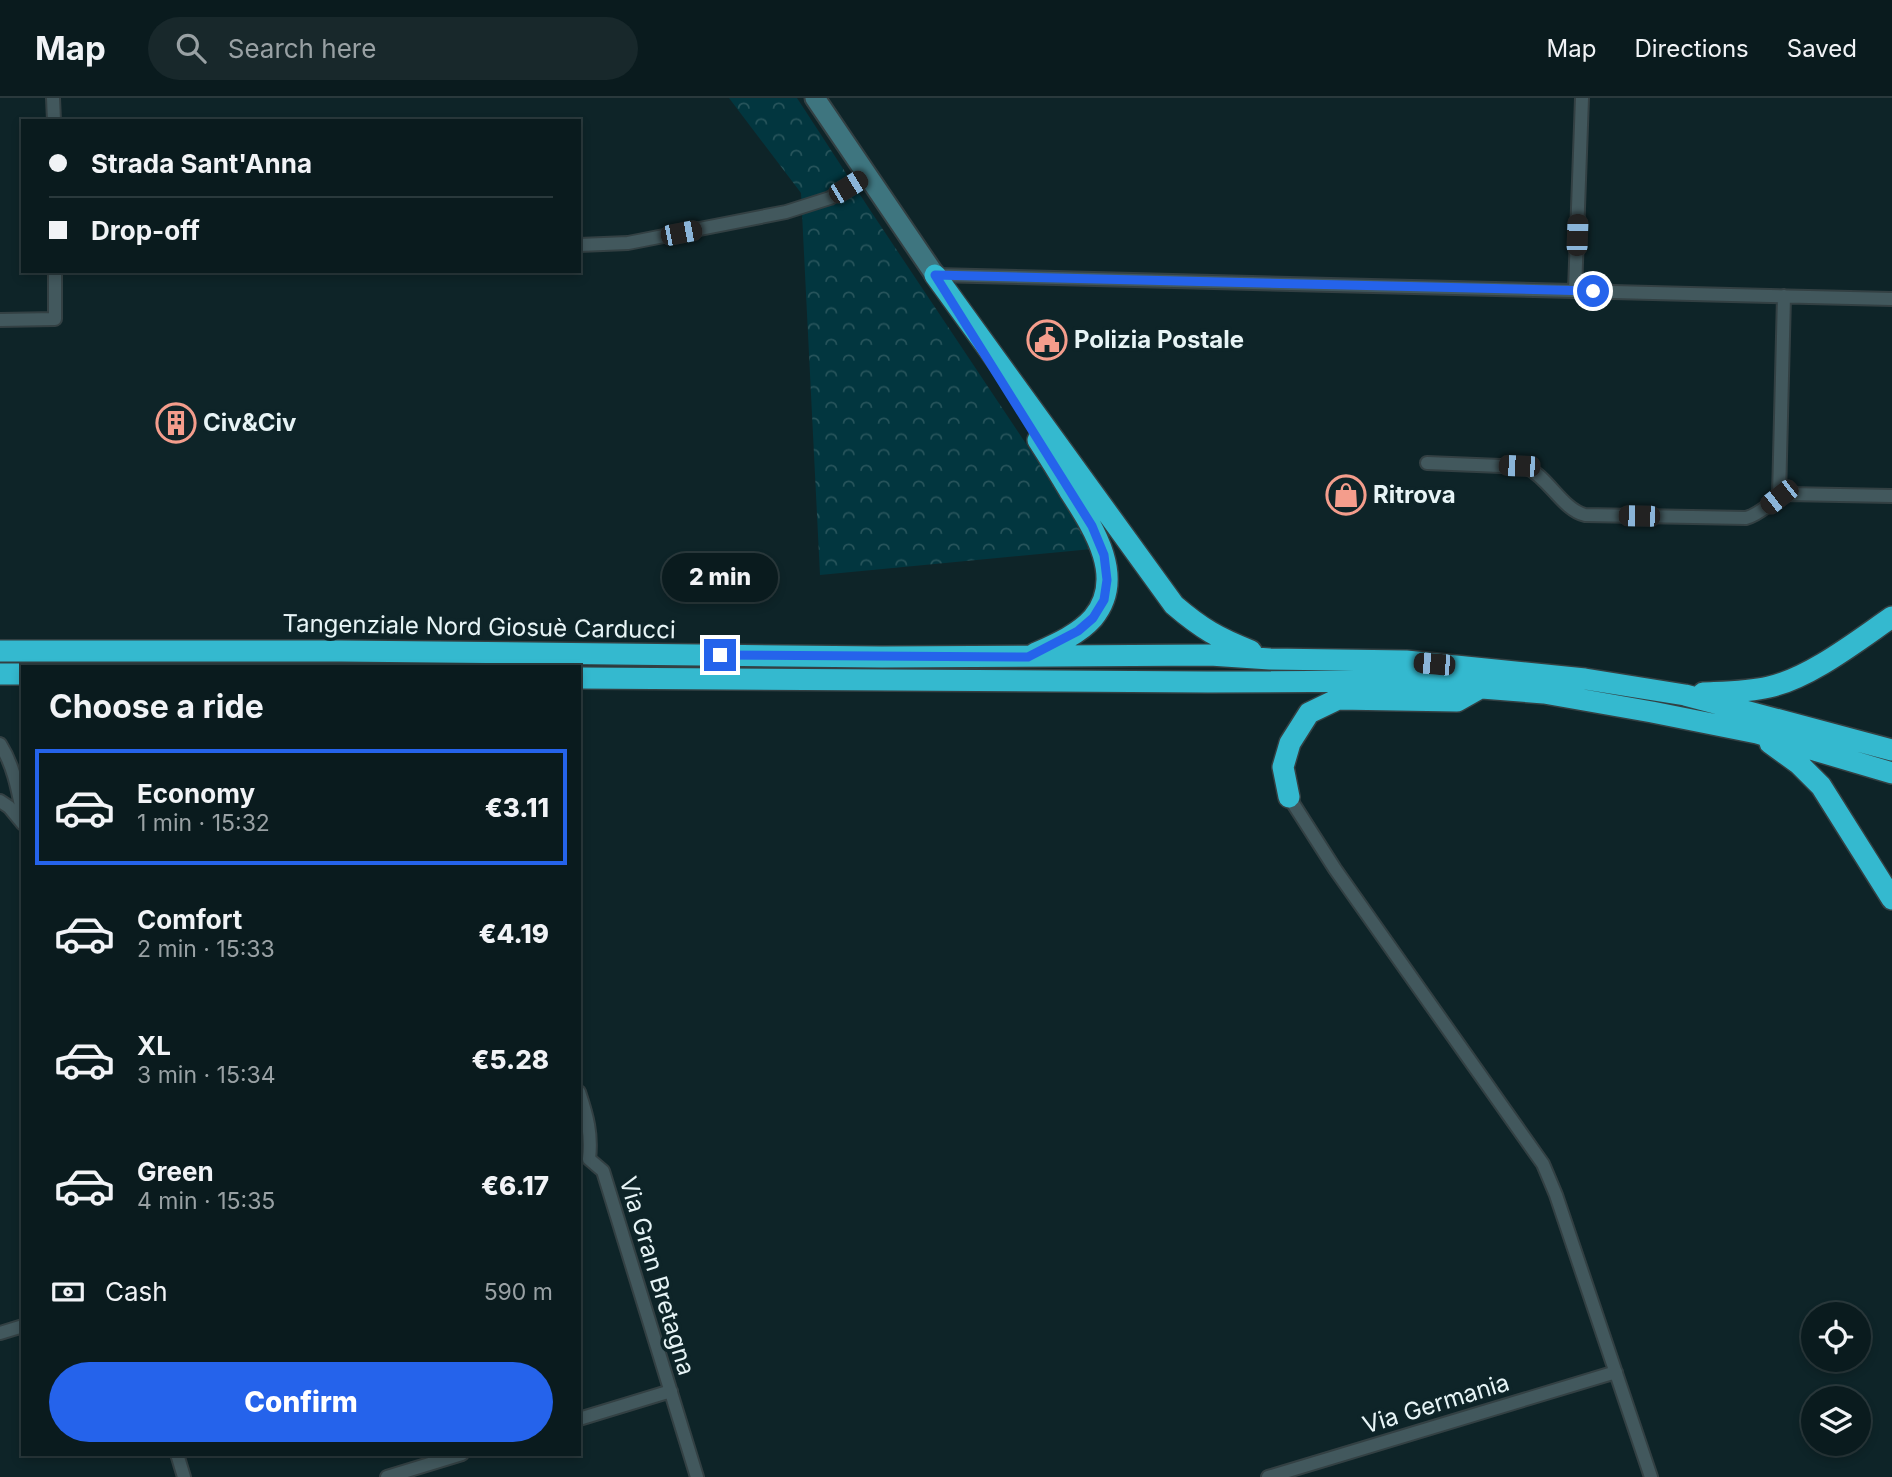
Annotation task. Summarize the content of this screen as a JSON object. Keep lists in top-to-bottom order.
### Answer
{
  "streets": {
    "highway": ["Tangenziale Nord Giosuè Carducci"],
    "street": ["Via Gran Bretagna", "Via Germania"]
  },
  "places": {
    "public building": ["Polizia Postale"],
    "building": ["Civ&Civ"],
    "shop": ["Ritrova"]
  },
  "page": {
    "header": "Map",
    "search": "Search here",
    "nav": ["Map", "Directions", "Saved"],
    "banner": ["Strada Sant'Anna", "Drop-off"],
    "bubble": "2 min",
    "heading": "Choose a ride",
    "list": [
      {
        "name": "Economy",
        "note": "1 min · 15:32",
        "value": "€3.11"
      },
      {
        "name": "Comfort",
        "note": "2 min · 15:33",
        "value": "€4.19"
      },
      {
        "name": "XL",
        "note": "3 min · 15:34",
        "value": "€5.28"
      },
      {
        "name": "Green",
        "note": "4 min · 15:35",
        "value": "€6.17"
      }
    ],
    "pay": ["Cash", "590 m"],
    "buttons": "Confirm"
  }
}
